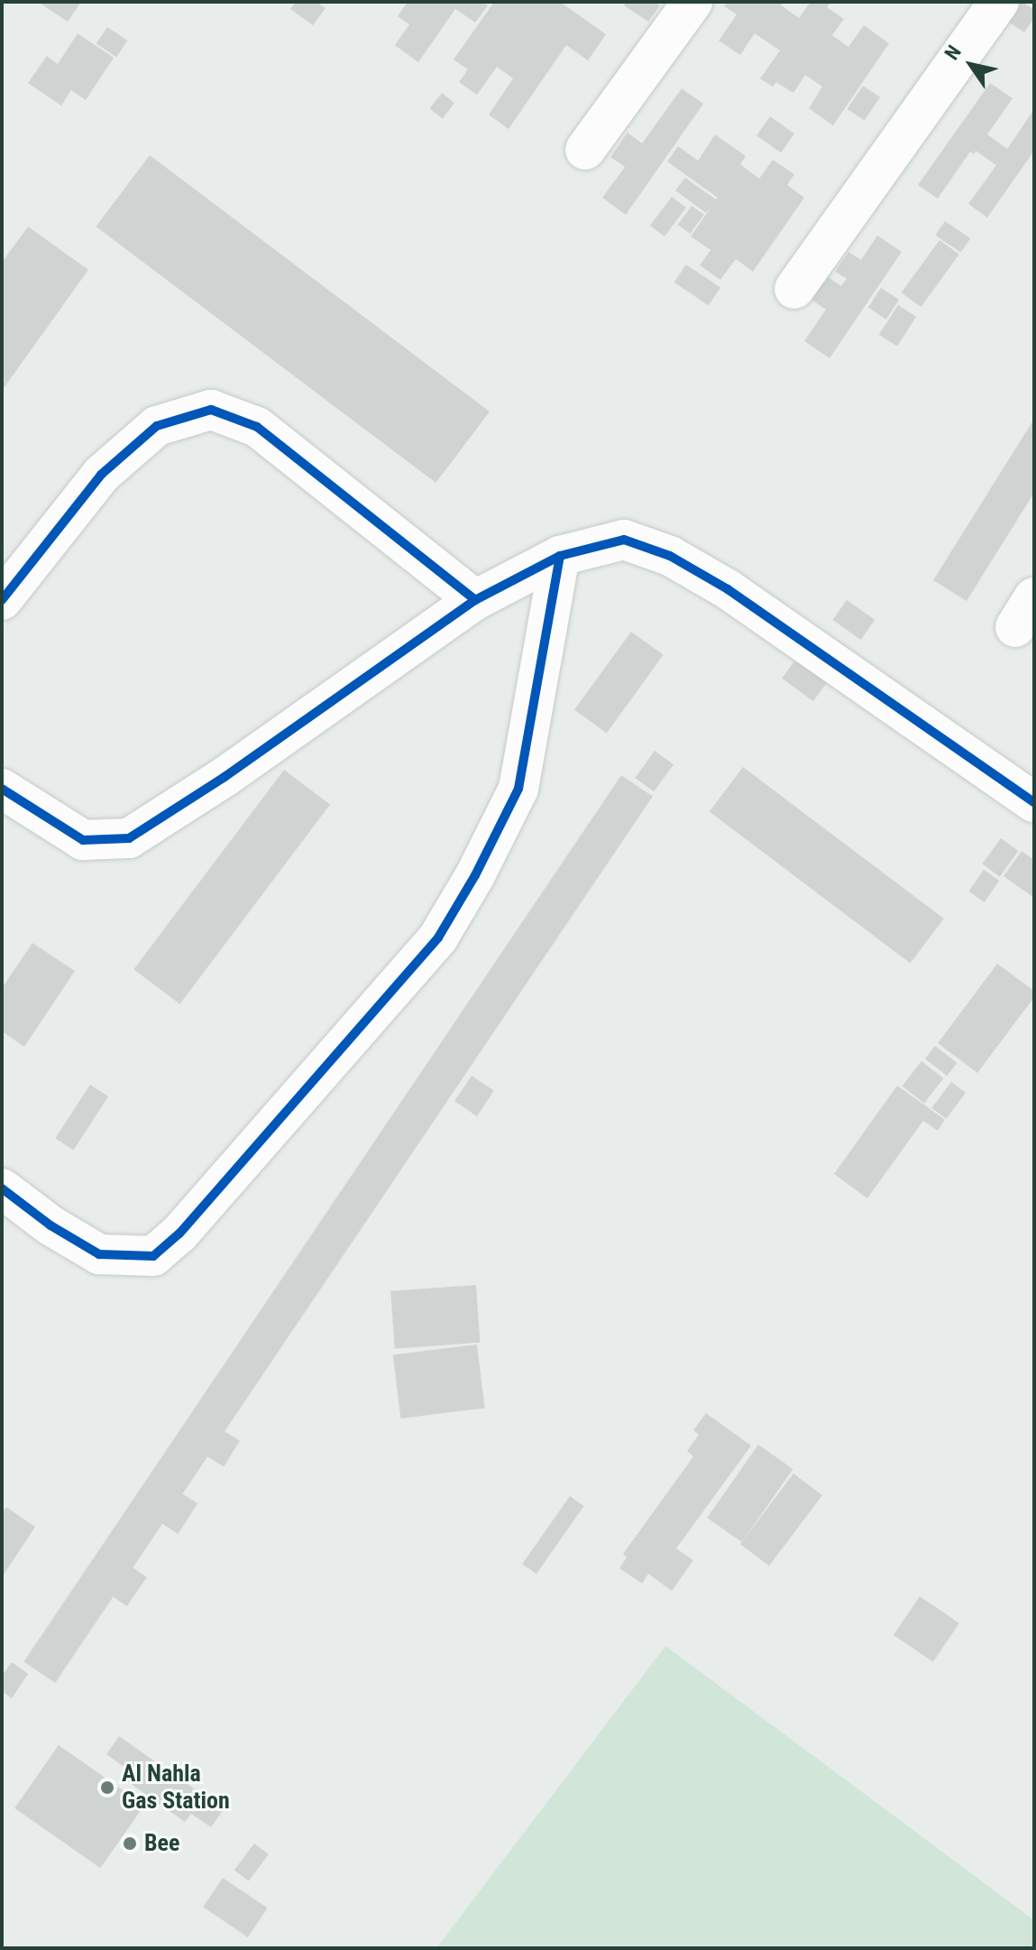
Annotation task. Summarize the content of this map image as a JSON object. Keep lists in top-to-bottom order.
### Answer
{
  "places": ["Al Nahla Gas Station", "Bee"],
  "north": "top left"
}
